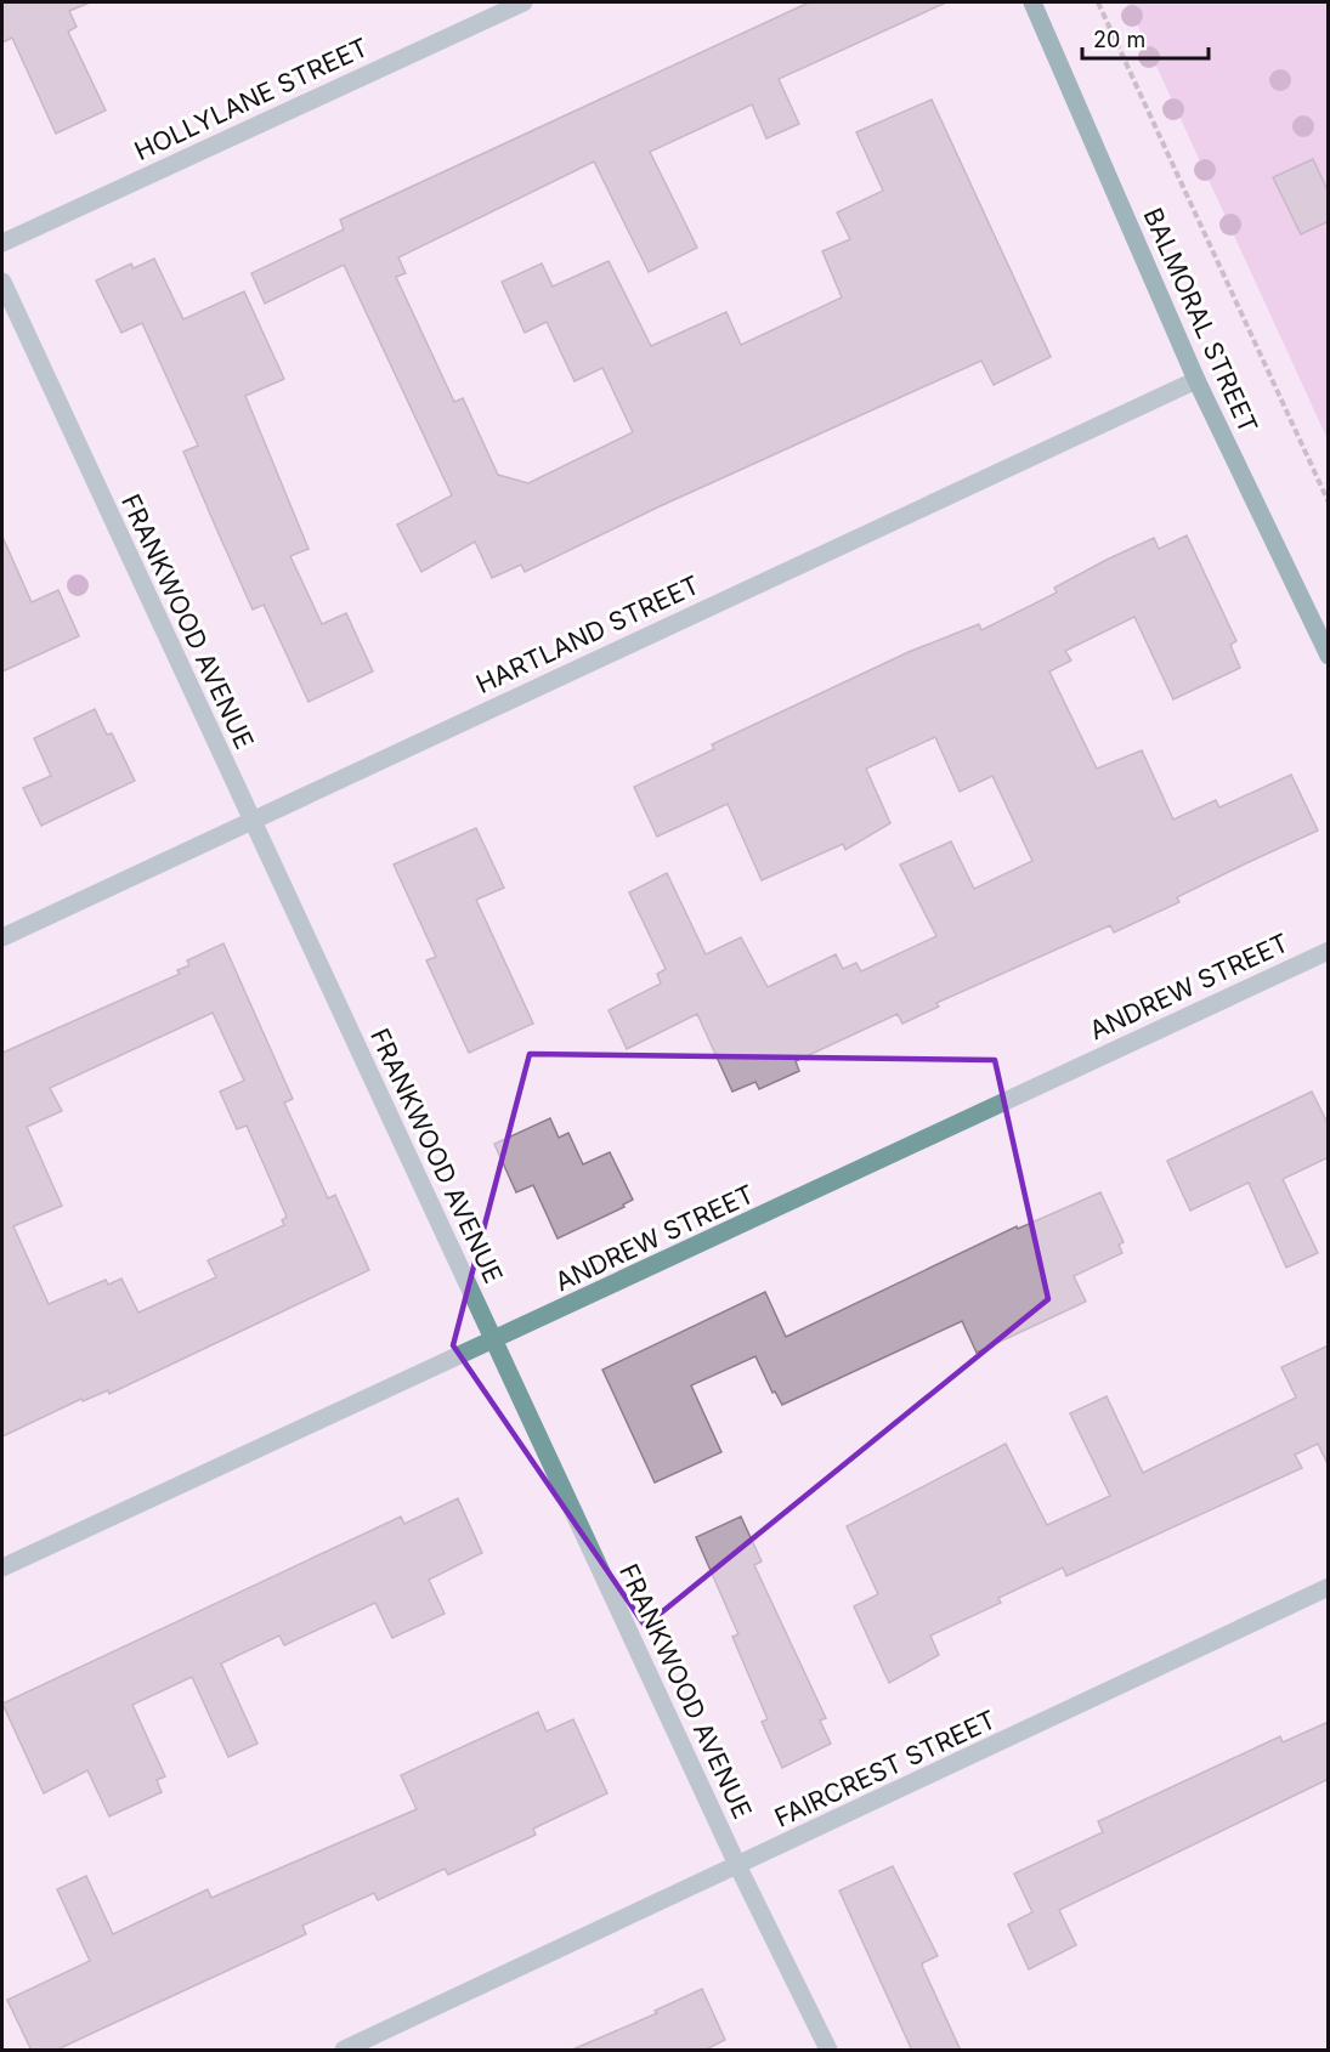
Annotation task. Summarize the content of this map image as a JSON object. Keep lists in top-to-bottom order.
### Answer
{
  "streets": {
    "main road": ["BALMORAL STREET"],
    "street": [
      "HOLLYLANE STREET",
      "FRANKWOOD AVENUE",
      "HARTLAND STREET",
      "ANDREW STREET",
      "FAIRCREST STREET"
    ]
  },
  "crossings": [
    ["BALMORAL STREET", "HARTLAND STREET"],
    ["FRANKWOOD AVENUE", "HARTLAND STREET"],
    ["FRANKWOOD AVENUE", "ANDREW STREET"],
    ["FRANKWOOD AVENUE", "FAIRCREST STREET"]
  ],
  "scale_bar": "20 m"
}
